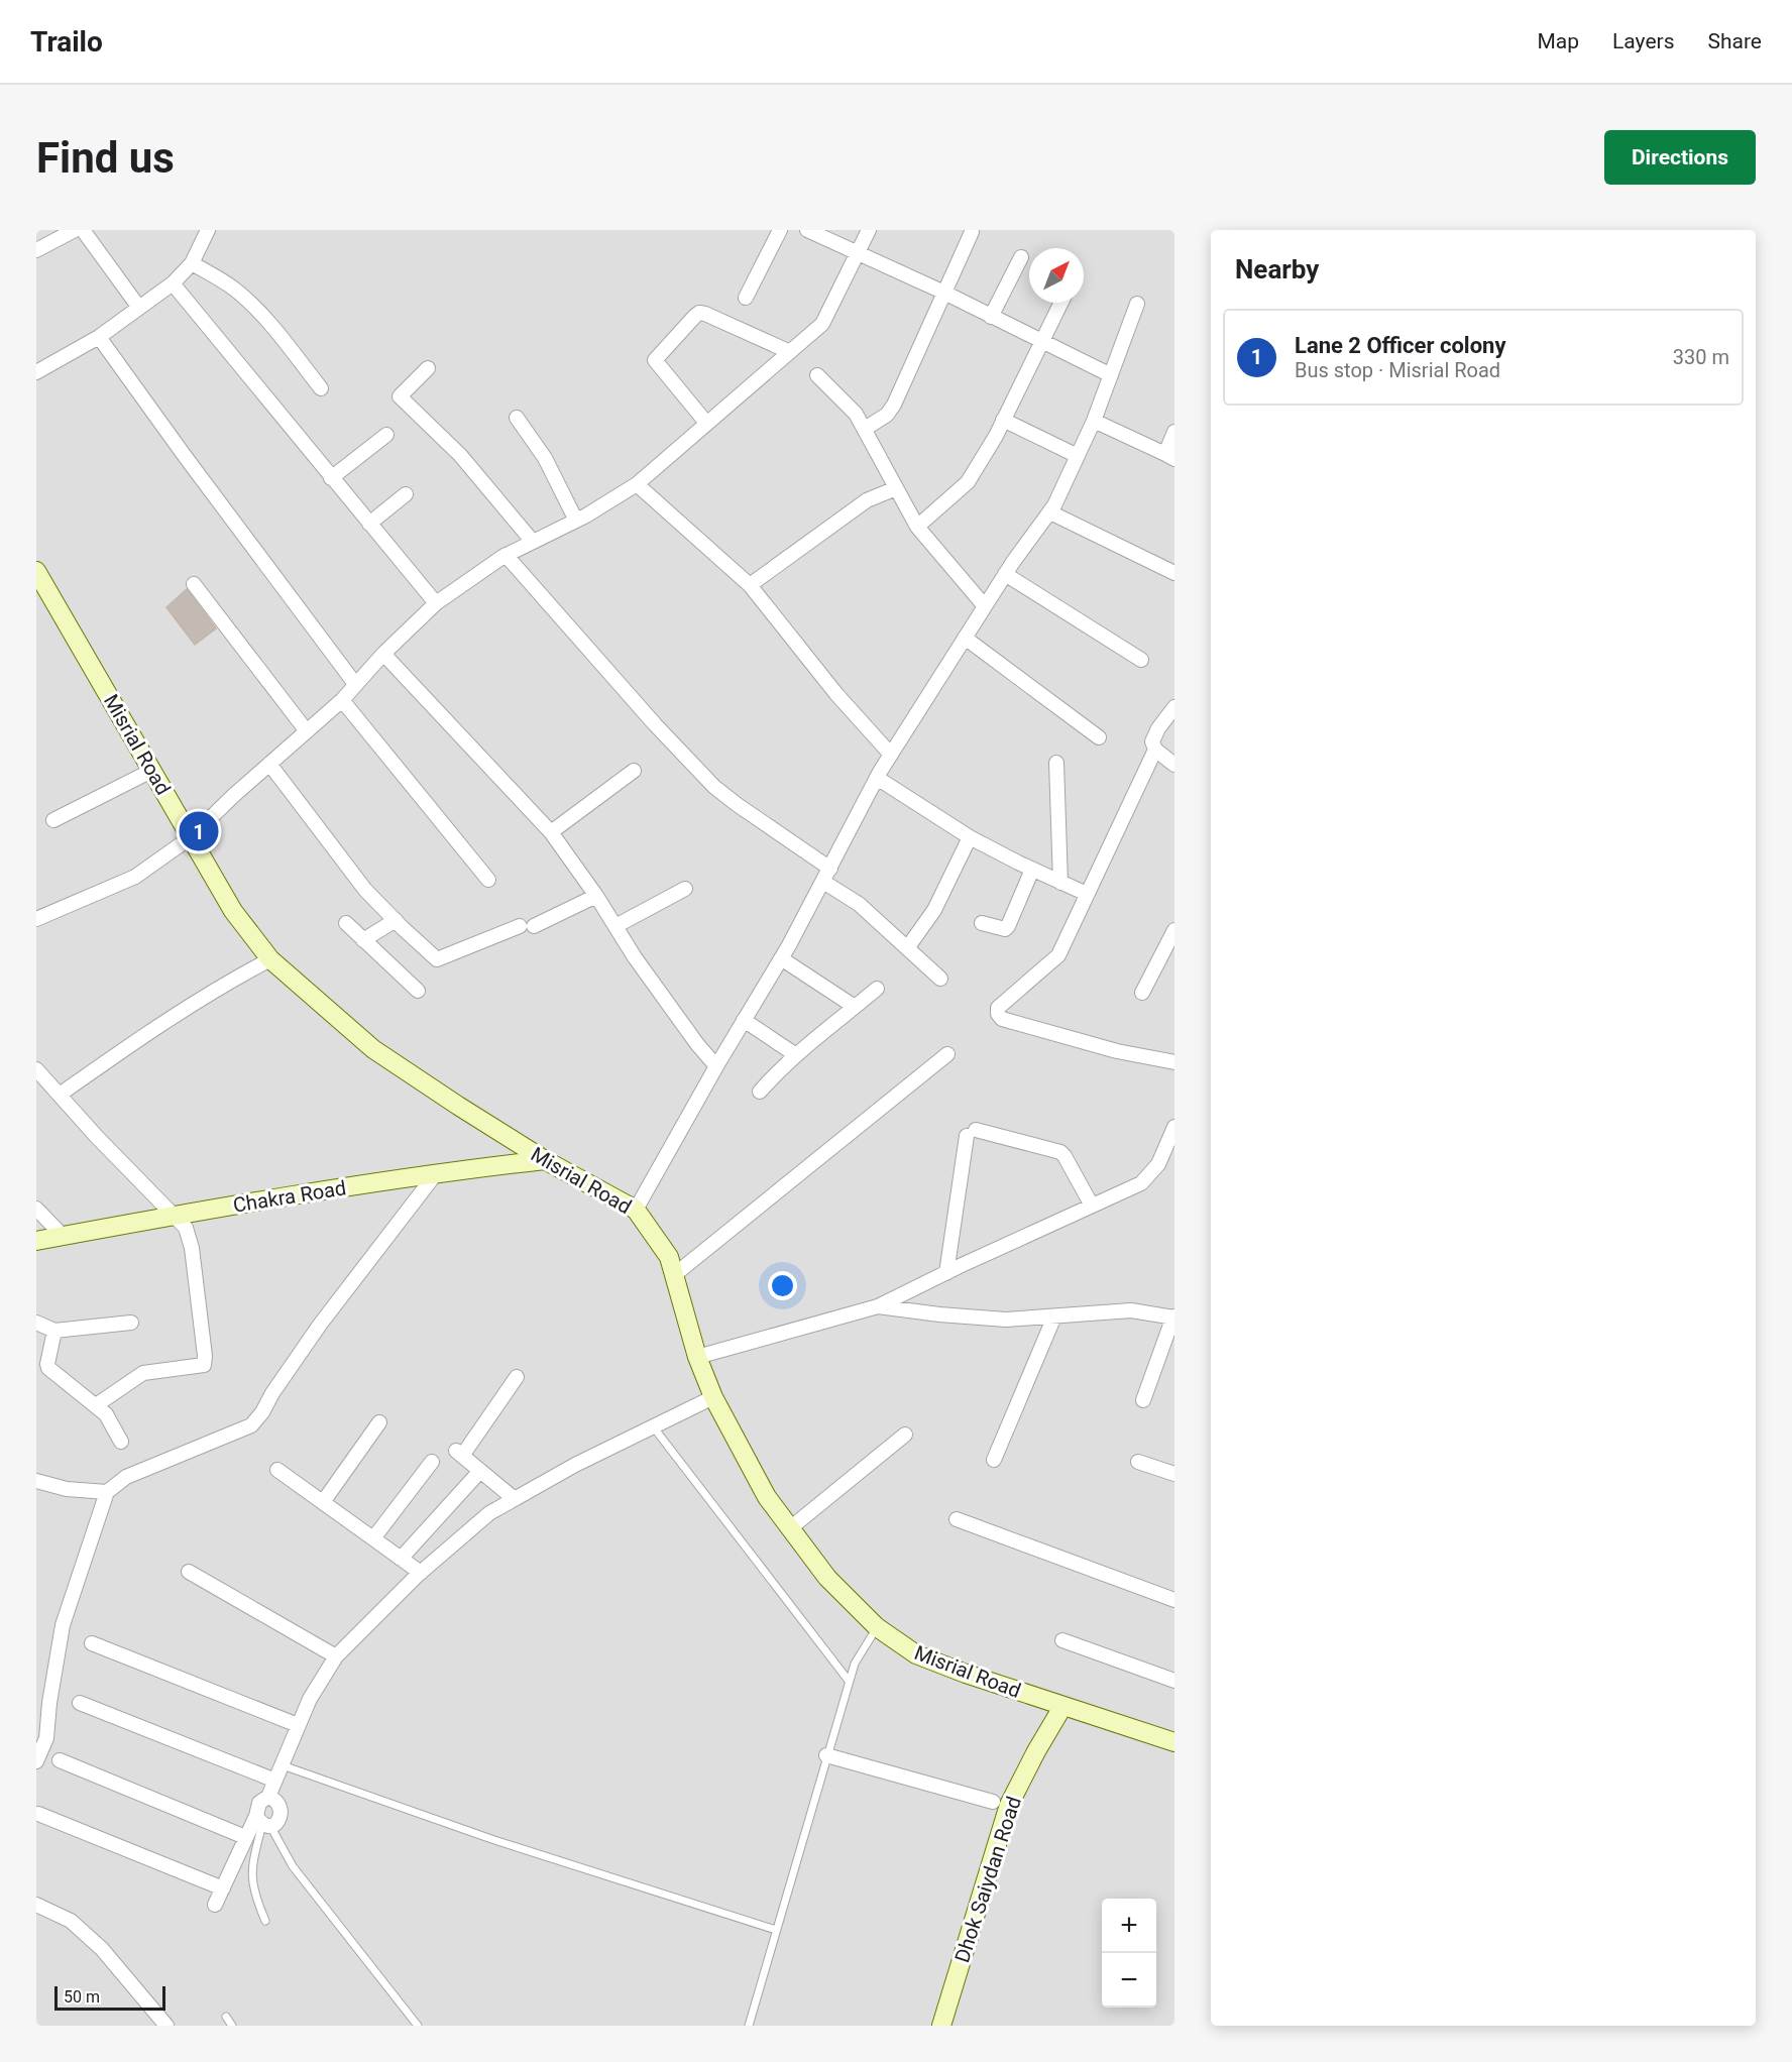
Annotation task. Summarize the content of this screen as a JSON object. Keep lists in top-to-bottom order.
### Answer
{
  "streets": {
    "main road": ["Misrial Road", "Chakra Road", "Dhok Saiydan Road"]
  },
  "crossings": [
    ["Misrial Road", "Chakra Road"],
    ["Misrial Road", "Dhok Saiydan Road"]
  ],
  "scale_bar": "50 m",
  "north": "top right",
  "page": {
    "header": "Trailo",
    "nav": ["Map", "Layers", "Share"],
    "buttons": "Directions",
    "title": "Find us",
    "heading": "Nearby",
    "list": [
      {
        "mark": "1",
        "name": "Lane 2 Officer colony",
        "note": "Bus stop · Misrial Road",
        "value": "330 m"
      }
    ],
    "pins": "1",
    "map_buttons": ["+", "−"],
    "scale": "50 m"
  }
}
